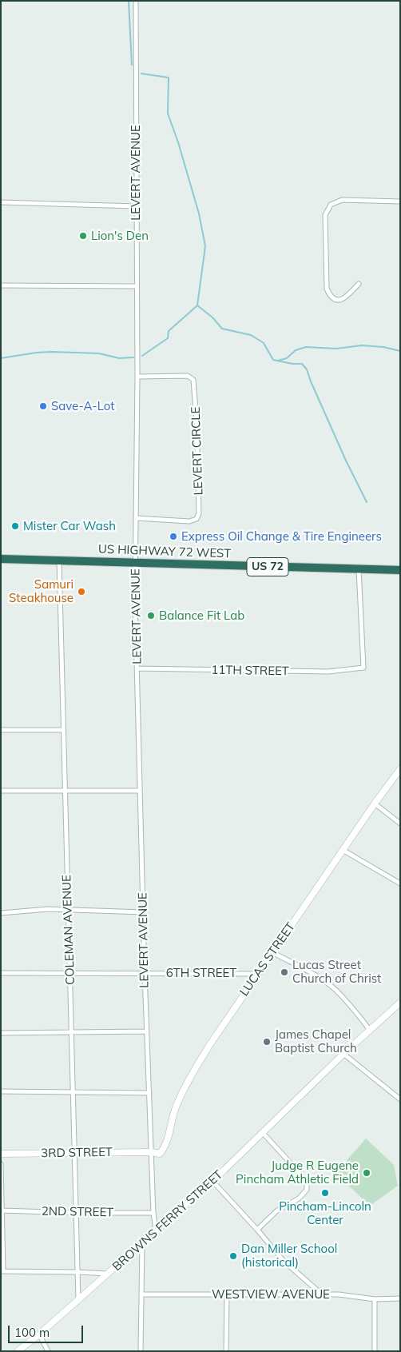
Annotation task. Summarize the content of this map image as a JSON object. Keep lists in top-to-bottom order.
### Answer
{
  "streets": {
    "highway": ["US HIGHWAY 72 WEST", "US 72"],
    "street": [
      "LEVERT AVENUE",
      "LEVERT CIRCLE",
      "11TH STREET",
      "COLEMAN AVENUE",
      "LUCAS STREET",
      "6TH STREET",
      "3RD STREET",
      "2ND STREET",
      "BROWNS FERRY STREET",
      "WESTVIEW AVENUE"
    ]
  },
  "crossings": [
    ["LEVERT AVENUE", "LEVERT CIRCLE"],
    ["LEVERT AVENUE", "US HIGHWAY 72 WEST"],
    ["LEVERT AVENUE", "11TH STREET"],
    ["LEVERT AVENUE", "LUCAS STREET"],
    ["LEVERT AVENUE", "6TH STREET"],
    ["LEVERT AVENUE", "3RD STREET"],
    ["LEVERT AVENUE", "2ND STREET"],
    ["LEVERT AVENUE", "BROWNS FERRY STREET"],
    ["US HIGHWAY 72 WEST", "11TH STREET"],
    ["US HIGHWAY 72 WEST", "COLEMAN AVENUE"],
    ["COLEMAN AVENUE", "6TH STREET"],
    ["COLEMAN AVENUE", "3RD STREET"],
    ["COLEMAN AVENUE", "2ND STREET"],
    ["COLEMAN AVENUE", "BROWNS FERRY STREET"],
    ["LUCAS STREET", "6TH STREET"],
    ["LUCAS STREET", "3RD STREET"]
  ],
  "places": [
    "Lion's Den",
    "Save-A-Lot",
    "Mister Car Wash",
    "Express Oil Change & Tire Engineers",
    "Samuri Steakhouse",
    "Balance Fit Lab",
    "Lucas Street Church of Christ",
    "James Chapel Baptist Church",
    "Judge R Eugene Pincham Athletic Field",
    "Pincham-Lincoln Center",
    "Dan Miller School (historical)"
  ],
  "scale_bar": "100 m"
}
